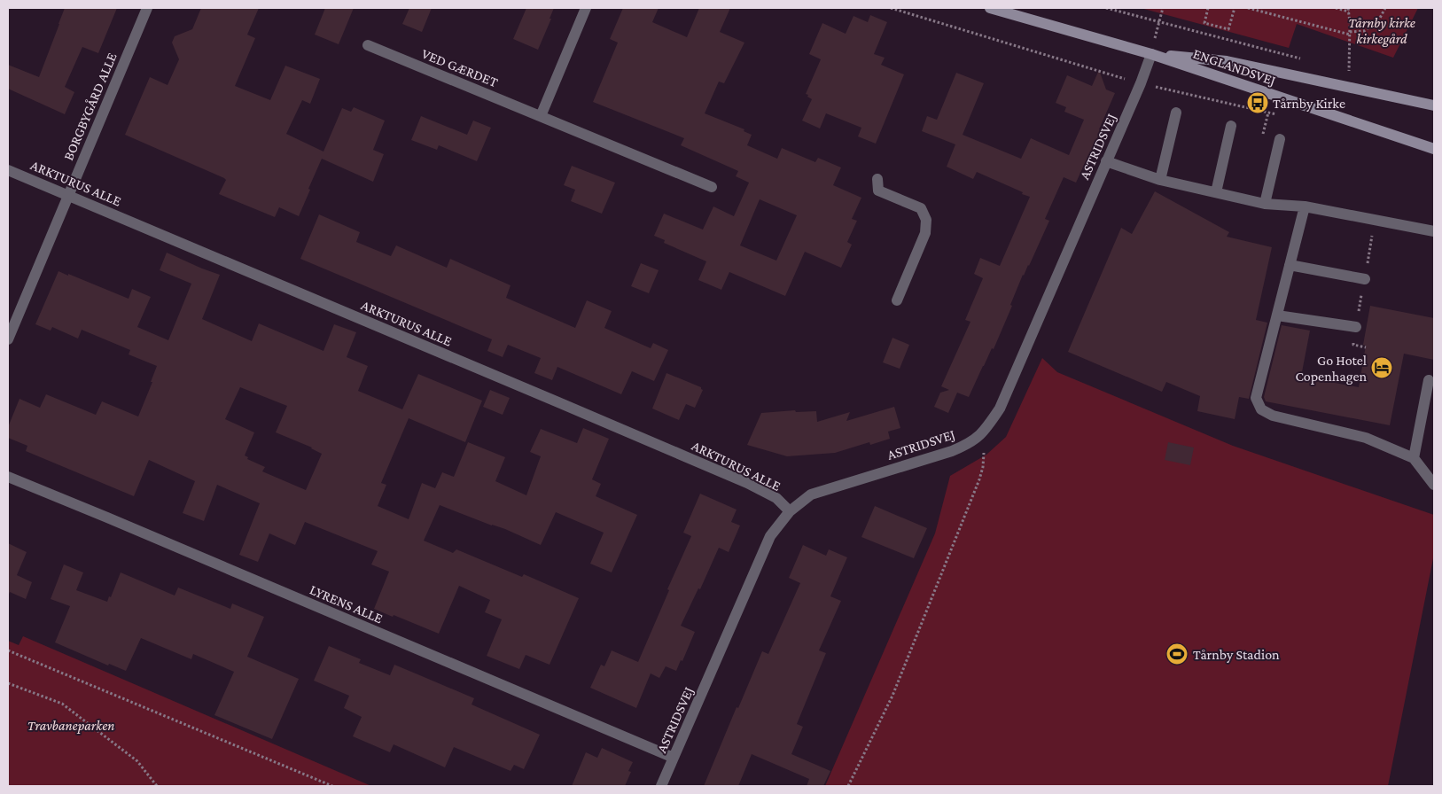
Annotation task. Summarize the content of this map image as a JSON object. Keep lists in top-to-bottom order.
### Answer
{
  "streets": {
    "main road": ["ENGLANDSVEJ"],
    "street": [
      "VED GÆRDET",
      "BORGBYGÅRD ALLE",
      "ASTRIDSVEJ",
      "ARKTURUS ALLE",
      "LYRENS ALLE"
    ]
  },
  "crossings": [
    ["ENGLANDSVEJ", "ASTRIDSVEJ"],
    ["BORGBYGÅRD ALLE", "ARKTURUS ALLE"],
    ["ASTRIDSVEJ", "ARKTURUS ALLE"],
    ["ASTRIDSVEJ", "LYRENS ALLE"]
  ],
  "parks": ["Tårnby kirke kirkegård", "Travbaneparken"],
  "places": {
    "bus stop": ["Tårnby Kirke"],
    "hotel": ["Go Hotel Copenhagen"],
    "sports": ["Tårnby Stadion"]
  }
}
